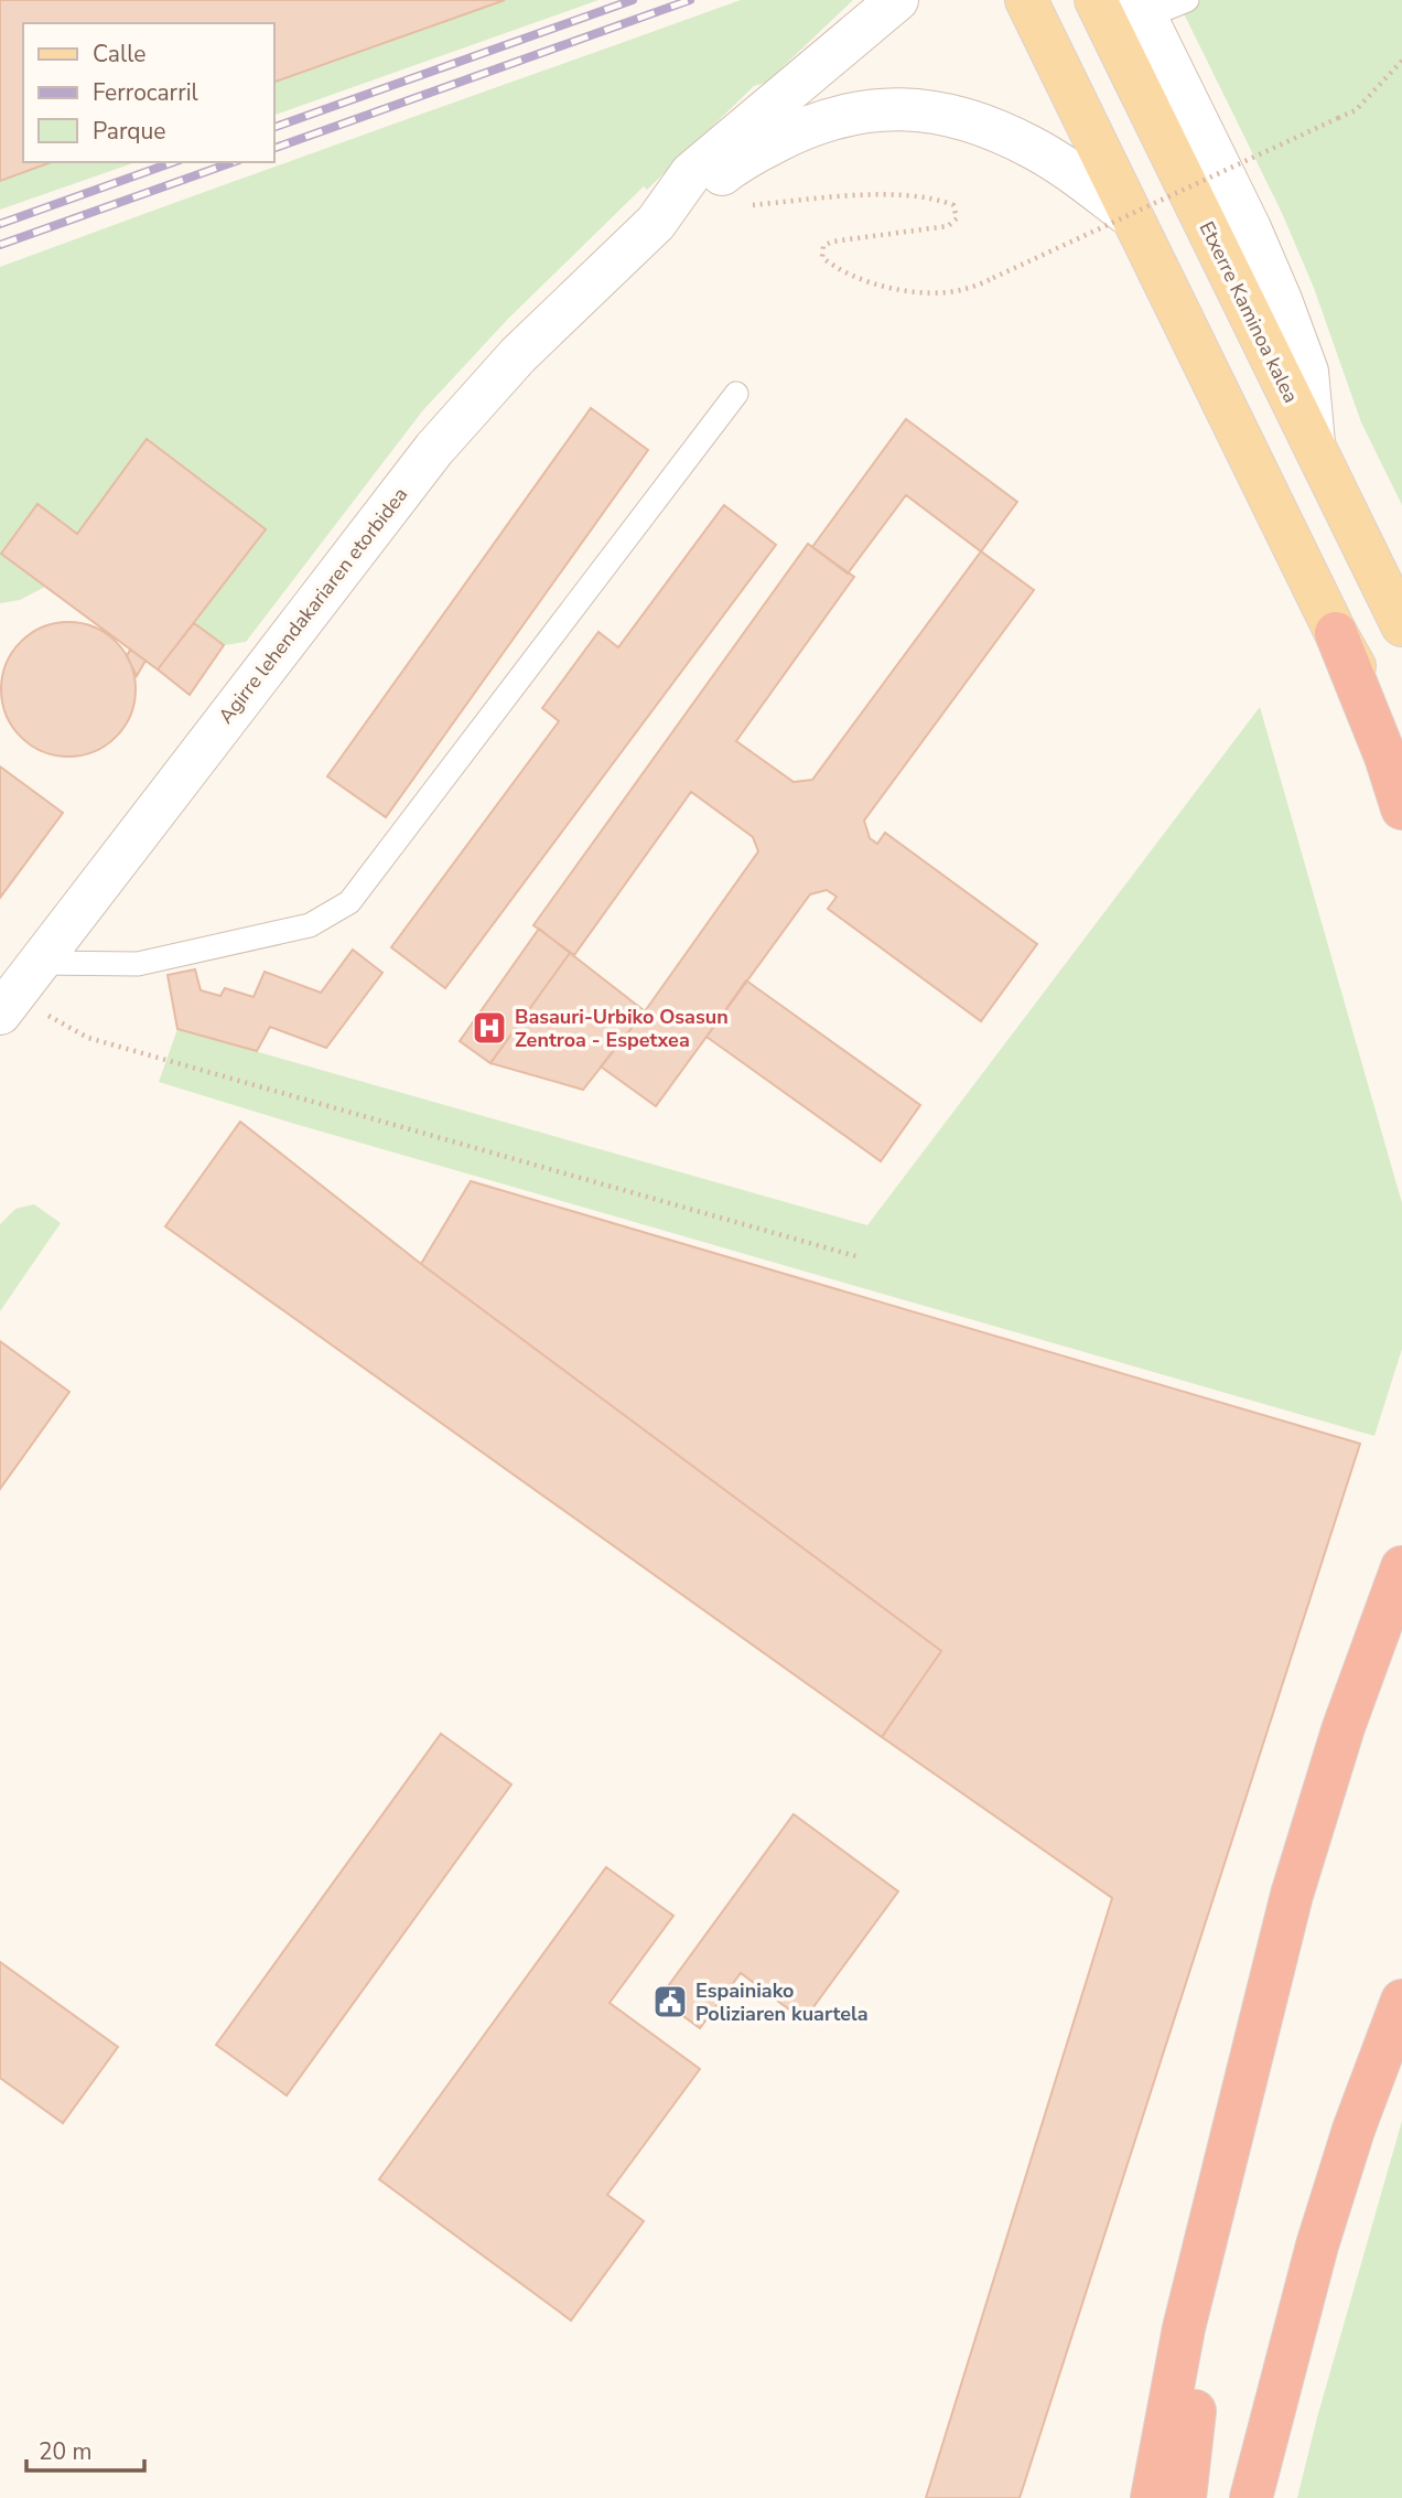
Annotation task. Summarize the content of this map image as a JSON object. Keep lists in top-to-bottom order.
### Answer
{
  "streets": {
    "main road": ["Etxerre Kaminoa kalea"],
    "street": ["Agirre lehendakariaren etorbidea"]
  },
  "places": {
    "hospital": ["Basauri-Urbiko Osasun Zentroa - Espetxea"],
    "public building": ["Espainiako Poliziaren kuartela"]
  },
  "legend": ["Calle", "Ferrocarril", "Parque"],
  "scale_bar": "20 m"
}
